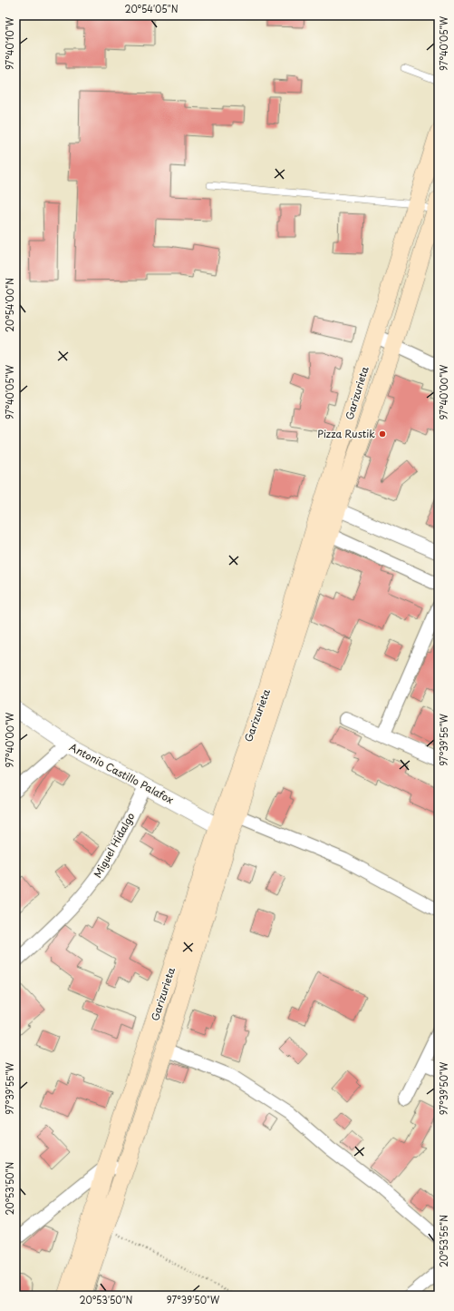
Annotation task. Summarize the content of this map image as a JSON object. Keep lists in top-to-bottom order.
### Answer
{
  "streets": {
    "main road": ["Garizurieta"],
    "street": ["Antonio Castillo Palafox", "Miguel Hidalgo"]
  },
  "crossings": [
    ["Garizurieta", "Antonio Castillo Palafox"],
    ["Antonio Castillo Palafox", "Miguel Hidalgo"]
  ],
  "places": ["Pizza Rustik"],
  "coordinates": [
    "20°54'05\"N",
    "97°40'10\"W",
    "97°40'05\"W",
    "20°54'00\"N",
    "97°40'00\"W",
    "97°39'55\"W",
    "97°39'50\"W",
    "20°53'50\"N",
    "20°53'55\"N"
  ]
}
